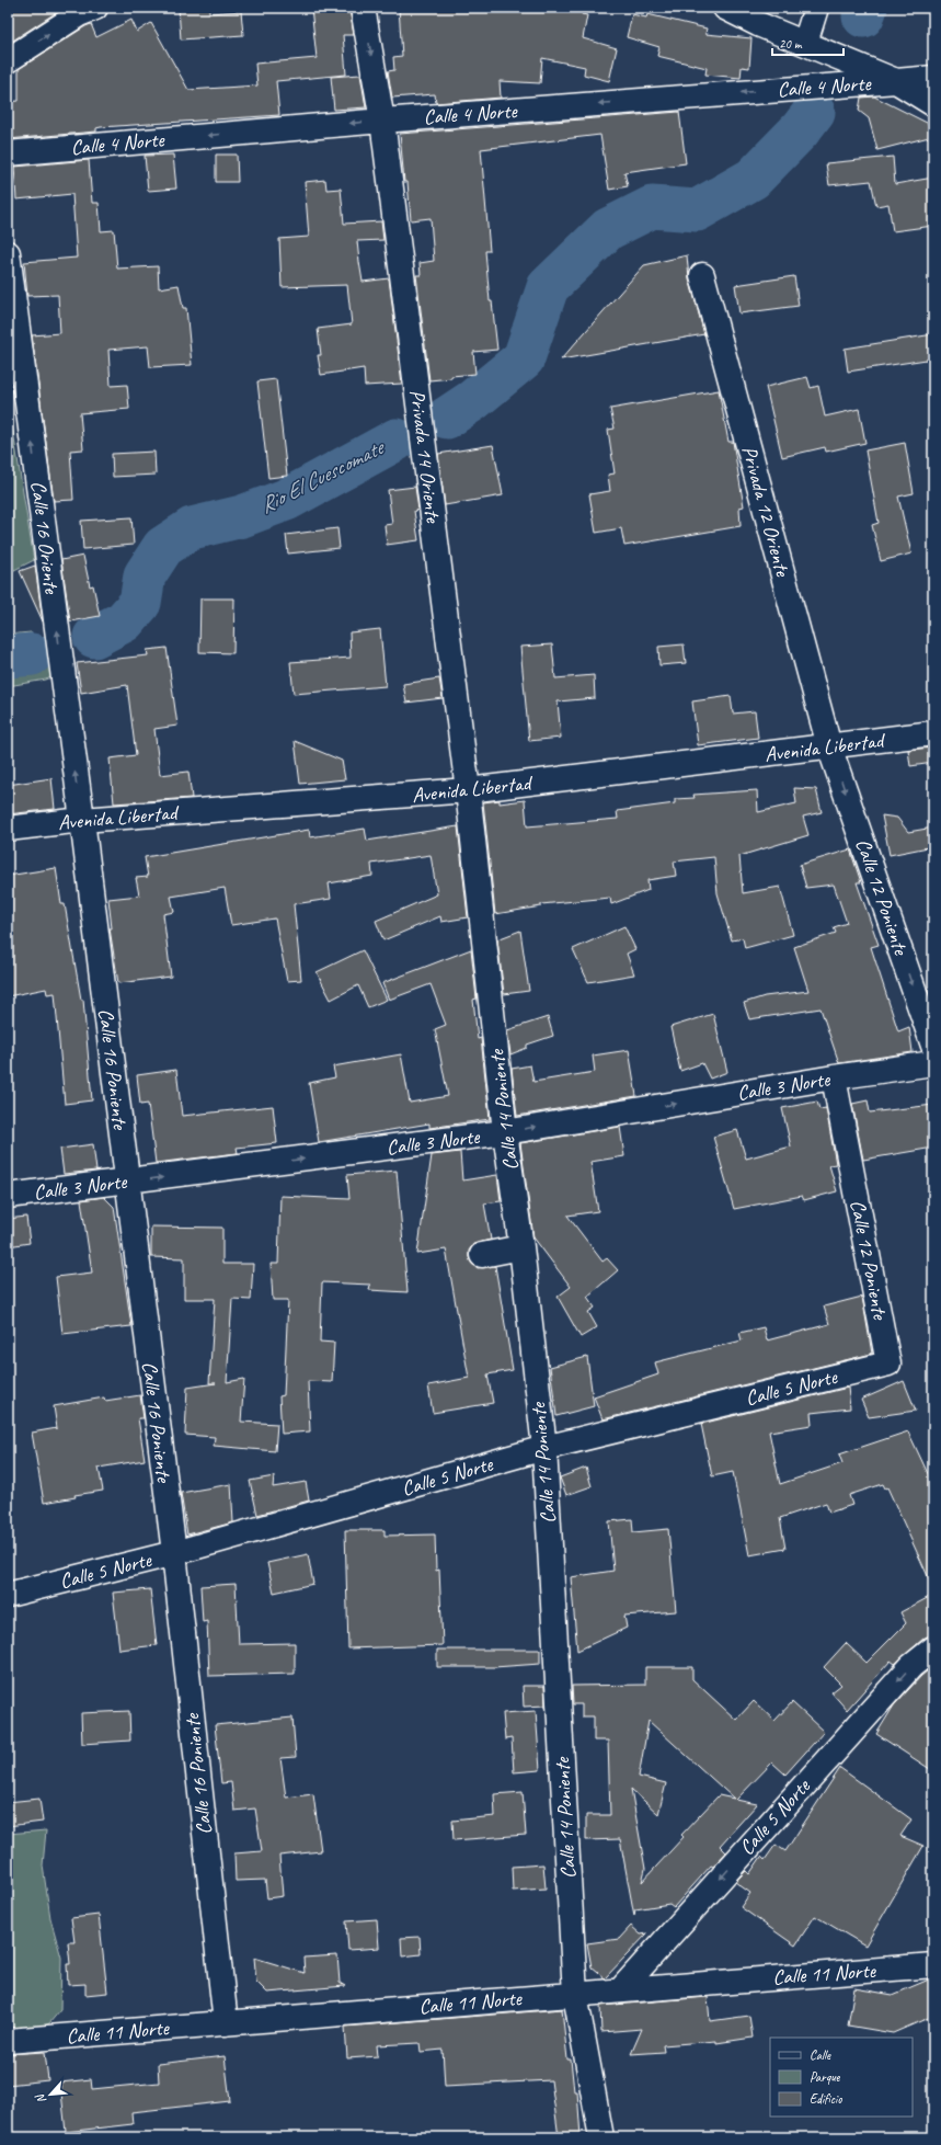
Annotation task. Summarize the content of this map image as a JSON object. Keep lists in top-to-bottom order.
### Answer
{
  "streets": {
    "street": [
      "Calle 4 Norte",
      "Privada 14 Oriente",
      "Privada 12 Oriente",
      "Calle 16 Oriente",
      "Avenida Libertad",
      "Calle 12 Poniente",
      "Calle 16 Poniente",
      "Calle 3 Norte",
      "Calle 14 Poniente",
      "Calle 5 Norte",
      "Calle 11 Norte"
    ]
  },
  "crossings": [
    ["Calle 4 Norte", "Privada 14 Oriente"],
    ["Privada 14 Oriente", "Avenida Libertad"],
    ["Privada 14 Oriente", "Calle 14 Poniente"],
    ["Privada 12 Oriente", "Avenida Libertad"],
    ["Privada 12 Oriente", "Calle 12 Poniente"],
    ["Calle 16 Oriente", "Avenida Libertad"],
    ["Calle 16 Oriente", "Calle 16 Poniente"],
    ["Avenida Libertad", "Calle 12 Poniente"],
    ["Avenida Libertad", "Calle 16 Poniente"],
    ["Avenida Libertad", "Calle 14 Poniente"],
    ["Calle 12 Poniente", "Calle 3 Norte"],
    ["Calle 12 Poniente", "Calle 5 Norte"],
    ["Calle 16 Poniente", "Calle 3 Norte"],
    ["Calle 16 Poniente", "Calle 5 Norte"],
    ["Calle 16 Poniente", "Calle 11 Norte"],
    ["Calle 3 Norte", "Calle 14 Poniente"],
    ["Calle 14 Poniente", "Calle 5 Norte"],
    ["Calle 14 Poniente", "Calle 11 Norte"],
    ["Calle 5 Norte", "Calle 11 Norte"]
  ],
  "one_way": [
    "Calle 4 Norte",
    "Calle 16 Oriente",
    "Calle 12 Poniente",
    "Calle 3 Norte"
  ],
  "water": ["Rio El Cuescomate"],
  "legend": ["Calle", "Parque", "Edificio"],
  "scale_bar": "20 m",
  "north": "bottom left"
}
